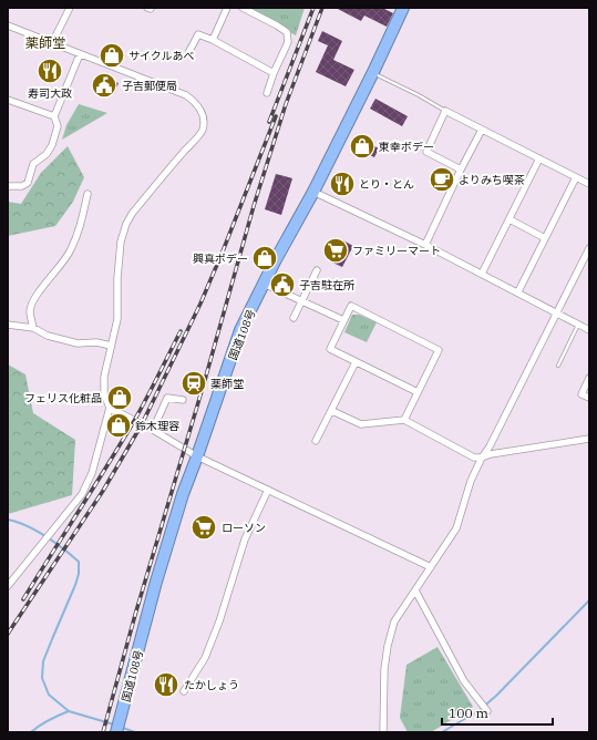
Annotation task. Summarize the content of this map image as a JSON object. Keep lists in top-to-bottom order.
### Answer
{
  "streets": {
    "highway": ["国道108号"]
  },
  "districts": ["薬師堂"],
  "places": {
    "shop": [
      "サイクルあべ",
      "東幸ボデー",
      "興真ボデー",
      "フェリス化粧品",
      "鈴木理容"
    ],
    "restaurant": ["寿司大政", "とり・とん", "たかしょう"],
    "public building": ["子吉郵便局", "子吉駐在所"],
    "cafe": ["よりみち喫茶"],
    "supermarket": ["ファミリーマート", "ローソン"],
    "station": ["薬師堂"]
  },
  "scale_bar": "100 m"
}
